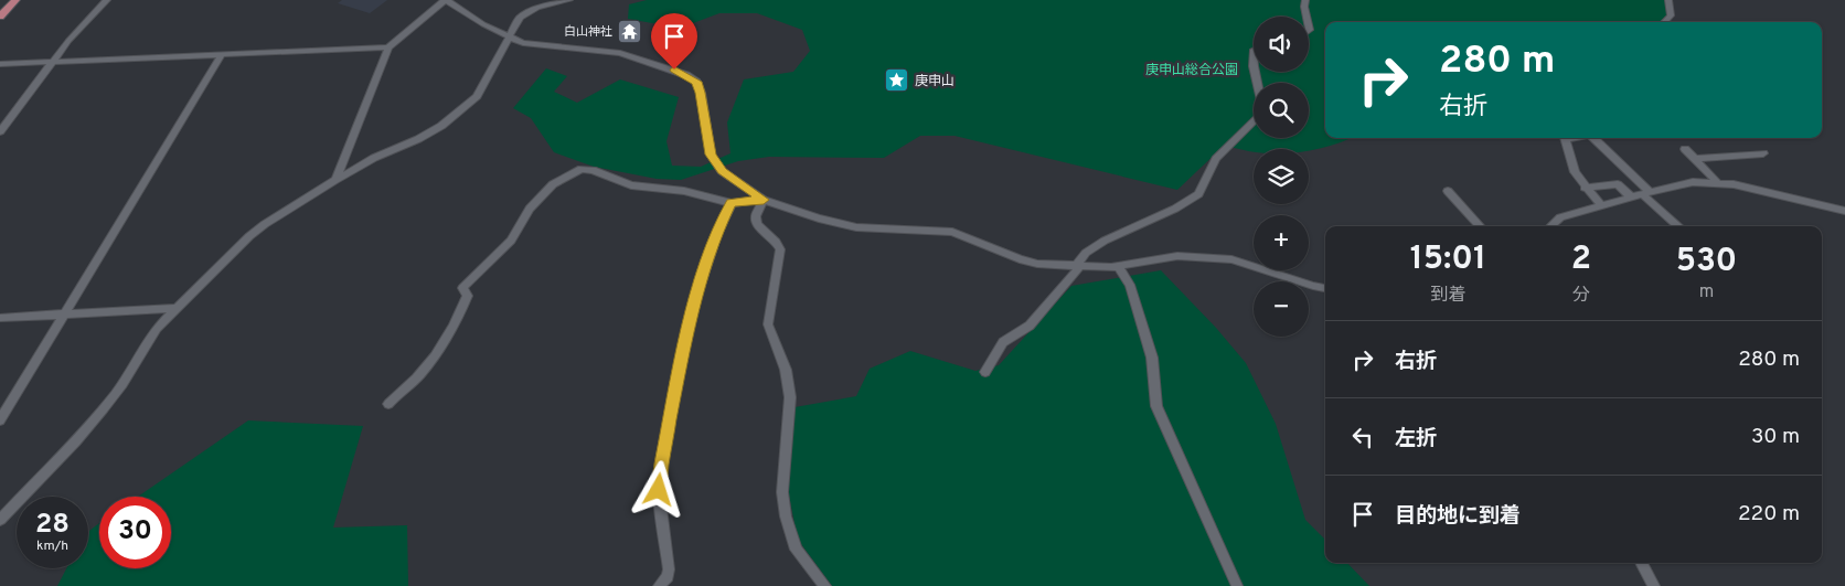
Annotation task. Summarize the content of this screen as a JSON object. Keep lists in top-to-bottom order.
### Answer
{
  "parks": ["庚申山総合公園"],
  "places": {
    "temple": ["白山神社"],
    "place": ["庚申山"]
  },
  "page": {
    "map_buttons": ["+", "−"],
    "turn": ["280 m", "右折"],
    "eta": [
      "15:01",
      "到着",
      "2",
      "分",
      "530",
      "m"
    ],
    "list": [
      {
        "name": "右折",
        "value": "280 m"
      },
      {
        "name": "左折",
        "value": "30 m"
      },
      {
        "name": "目的地に到着",
        "value": "220 m"
      }
    ],
    "speed": "28 km/h",
    "limit": "30"
  }
}
